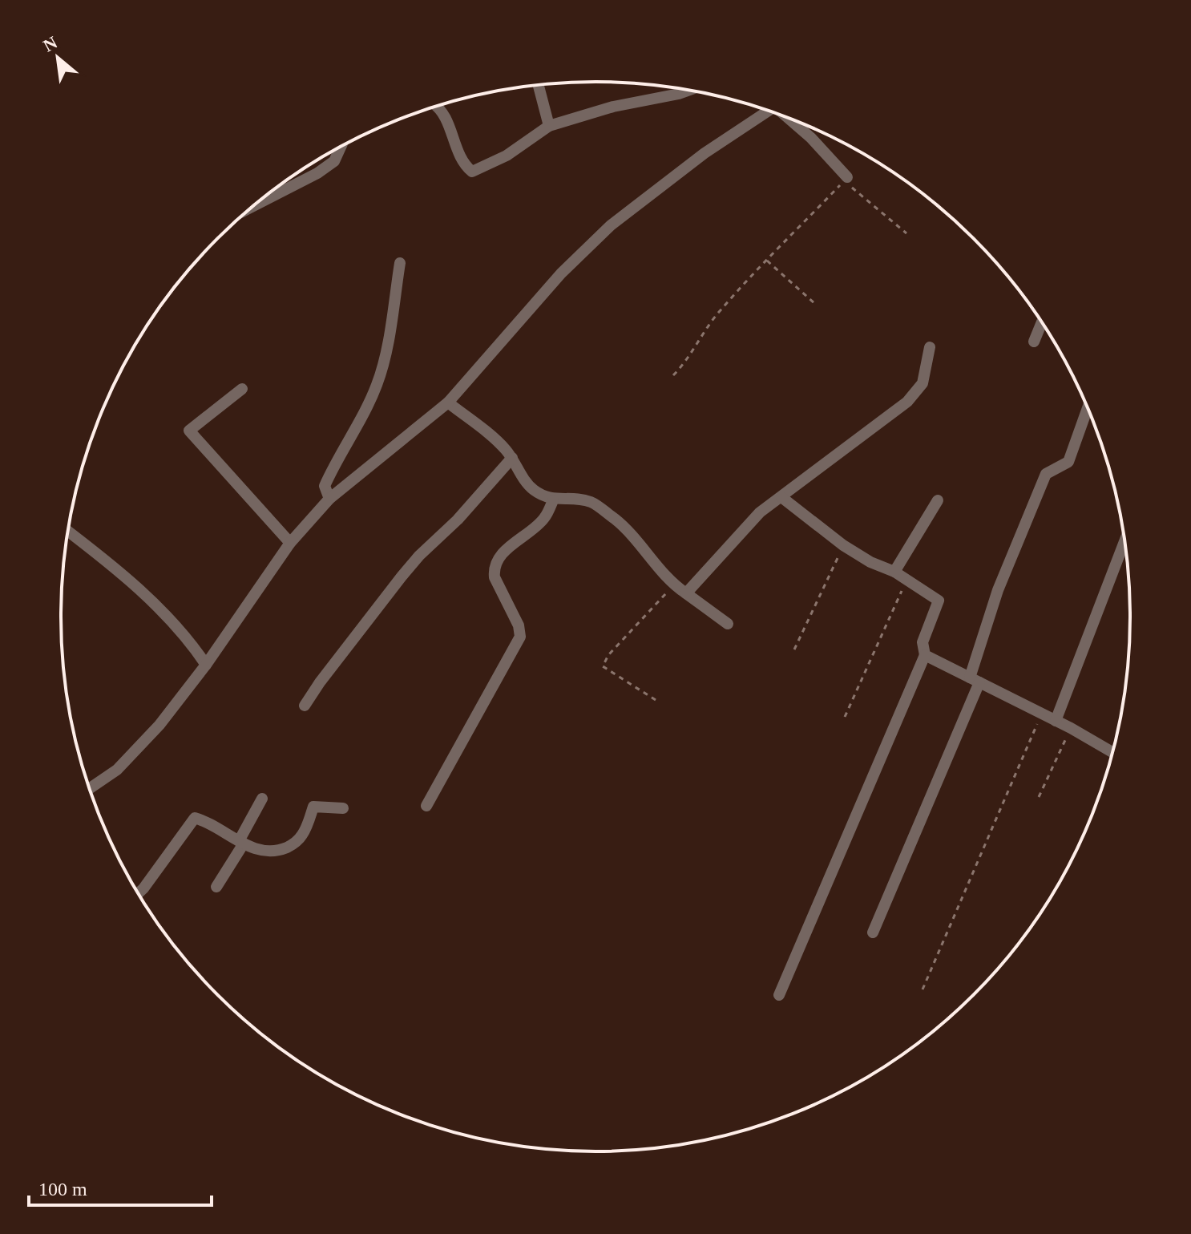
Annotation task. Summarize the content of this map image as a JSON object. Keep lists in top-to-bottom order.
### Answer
{
  "scale_bar": "100 m",
  "north": "top left"
}
